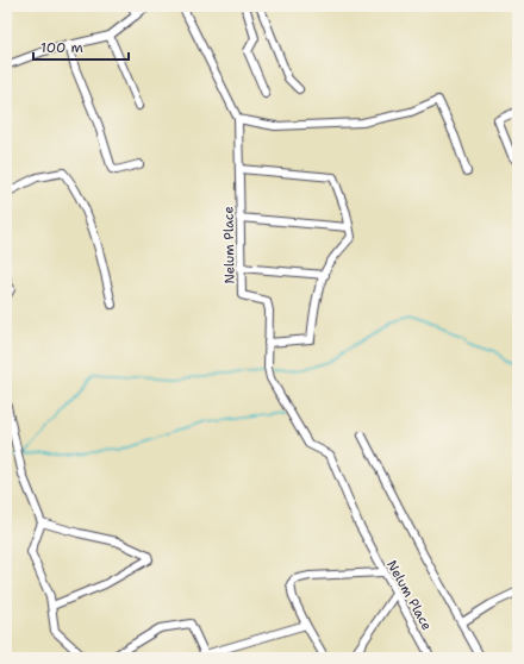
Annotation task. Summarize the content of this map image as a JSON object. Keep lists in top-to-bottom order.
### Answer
{
  "streets": {
    "street": ["Nelum Place"]
  },
  "scale_bar": "100 m"
}
